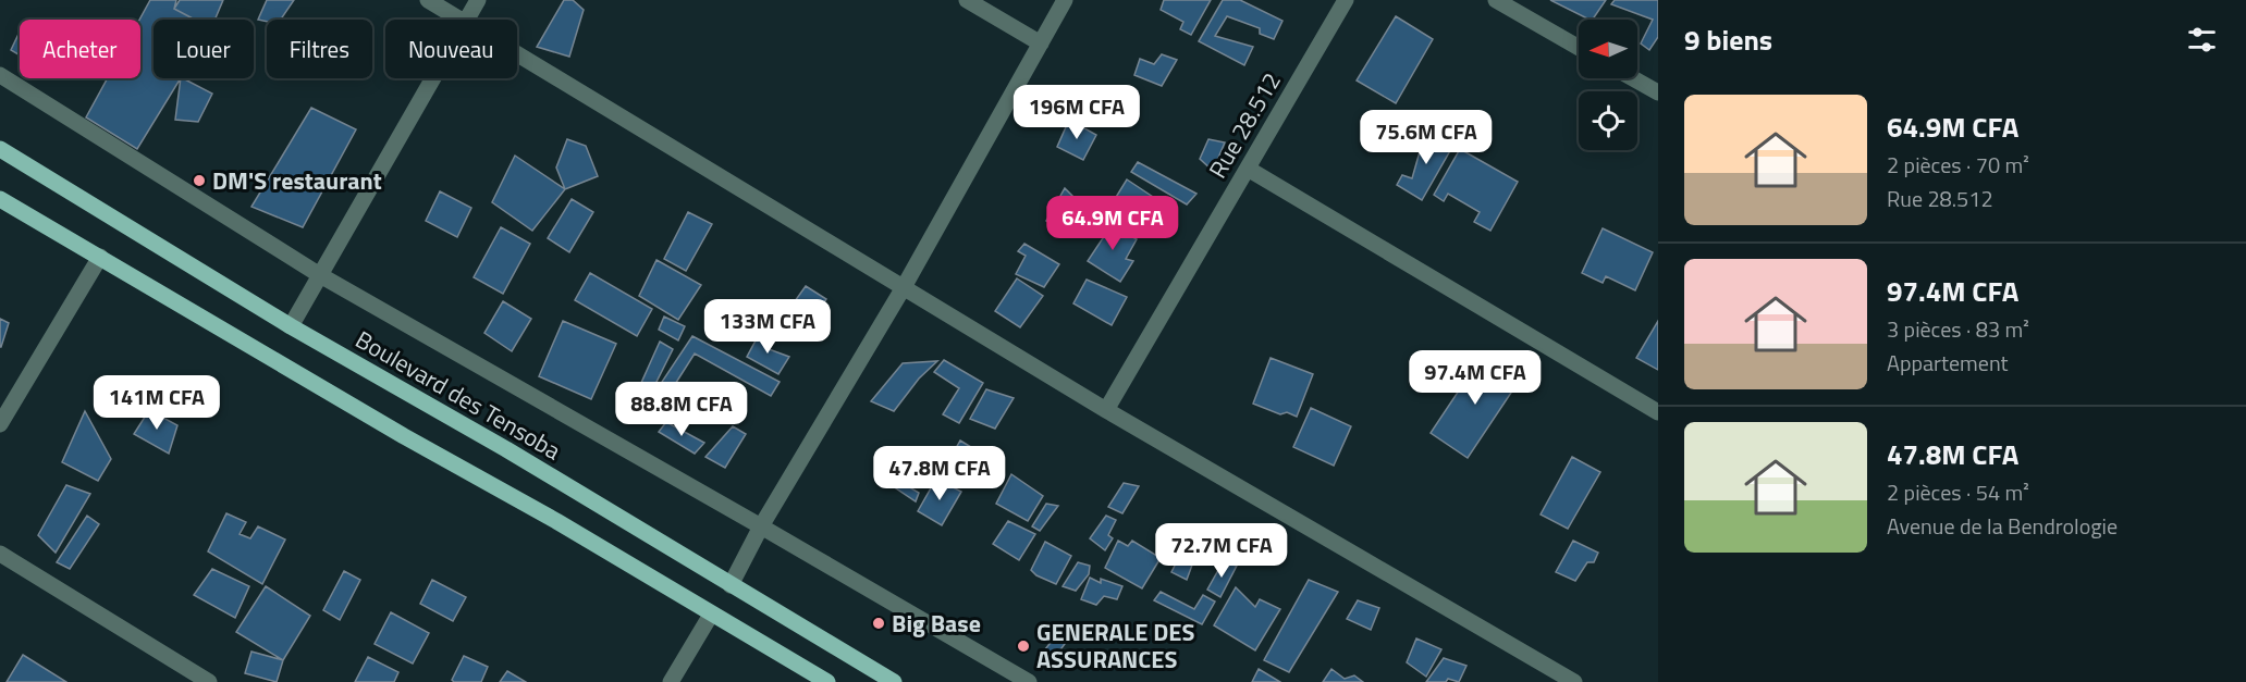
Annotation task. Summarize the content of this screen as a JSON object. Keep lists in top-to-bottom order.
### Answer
{
  "streets": {
    "main road": ["Boulevard des Tensoba"],
    "street": ["Rue 28.512"]
  },
  "places": ["DM'S restaurant", "Big Base", "GENERALE DES ASSURANCES"],
  "north": "left",
  "page": {
    "heading": "9 biens",
    "chip": [
      "Acheter",
      "Louer",
      "Filtres",
      "Nouveau"
    ],
    "list": [
      {
        "name": "64.9M CFA",
        "note": "2 pièces · 70 m² · Rue 28.512"
      },
      {
        "name": "97.4M CFA",
        "note": "3 pièces · 83 m² · Appartement"
      },
      {
        "name": "47.8M CFA",
        "note": "2 pièces · 54 m² · Avenue de la Bendrologie"
      }
    ],
    "price": [
      "196M CFA",
      "75.6M CFA",
      "64.9M CFA",
      "133M CFA",
      "97.4M CFA",
      "141M CFA",
      "88.8M CFA",
      "47.8M CFA",
      "72.7M CFA"
    ]
  }
}
